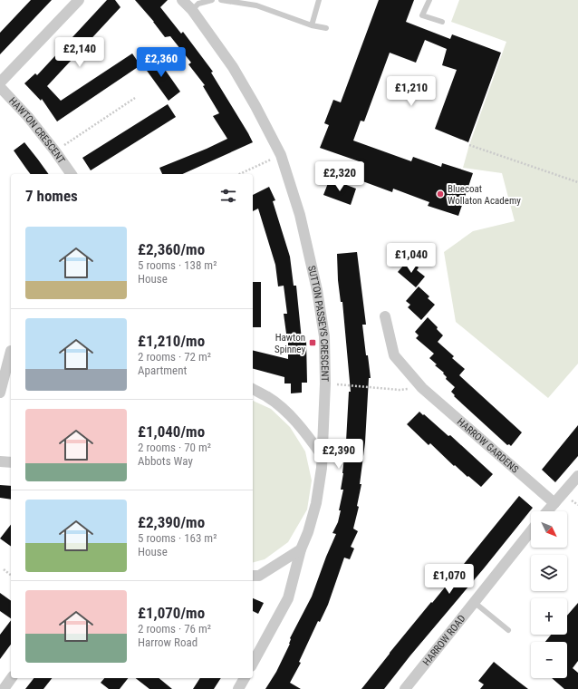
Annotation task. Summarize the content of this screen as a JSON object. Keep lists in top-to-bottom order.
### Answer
{
  "streets": {
    "street": [
      "HAWTON CRESCENT",
      "SUTTON PASSEYS CRESCENT",
      "HARROW GARDENS",
      "HARROW ROAD"
    ]
  },
  "places": {
    "other": ["Bluecoat Wollaton Academy"],
    "transit": ["Hawton Spinney"]
  },
  "north": "bottom right",
  "page": {
    "price": [
      "£2,140",
      "£2,360",
      "£1,210",
      "£2,320",
      "£1,040",
      "£2,390",
      "£1,070"
    ],
    "heading": "7 homes",
    "list": [
      {
        "name": "£2,360/mo",
        "note": "5 rooms · 138 m² · House"
      },
      {
        "name": "£1,210/mo",
        "note": "2 rooms · 72 m² · Apartment"
      },
      {
        "name": "£1,040/mo",
        "note": "2 rooms · 70 m² · Abbots Way"
      },
      {
        "name": "£2,390/mo",
        "note": "5 rooms · 163 m² · House"
      },
      {
        "name": "£1,070/mo",
        "note": "2 rooms · 76 m² · Harrow Road"
      }
    ],
    "map_buttons": ["+", "−"]
  }
}
